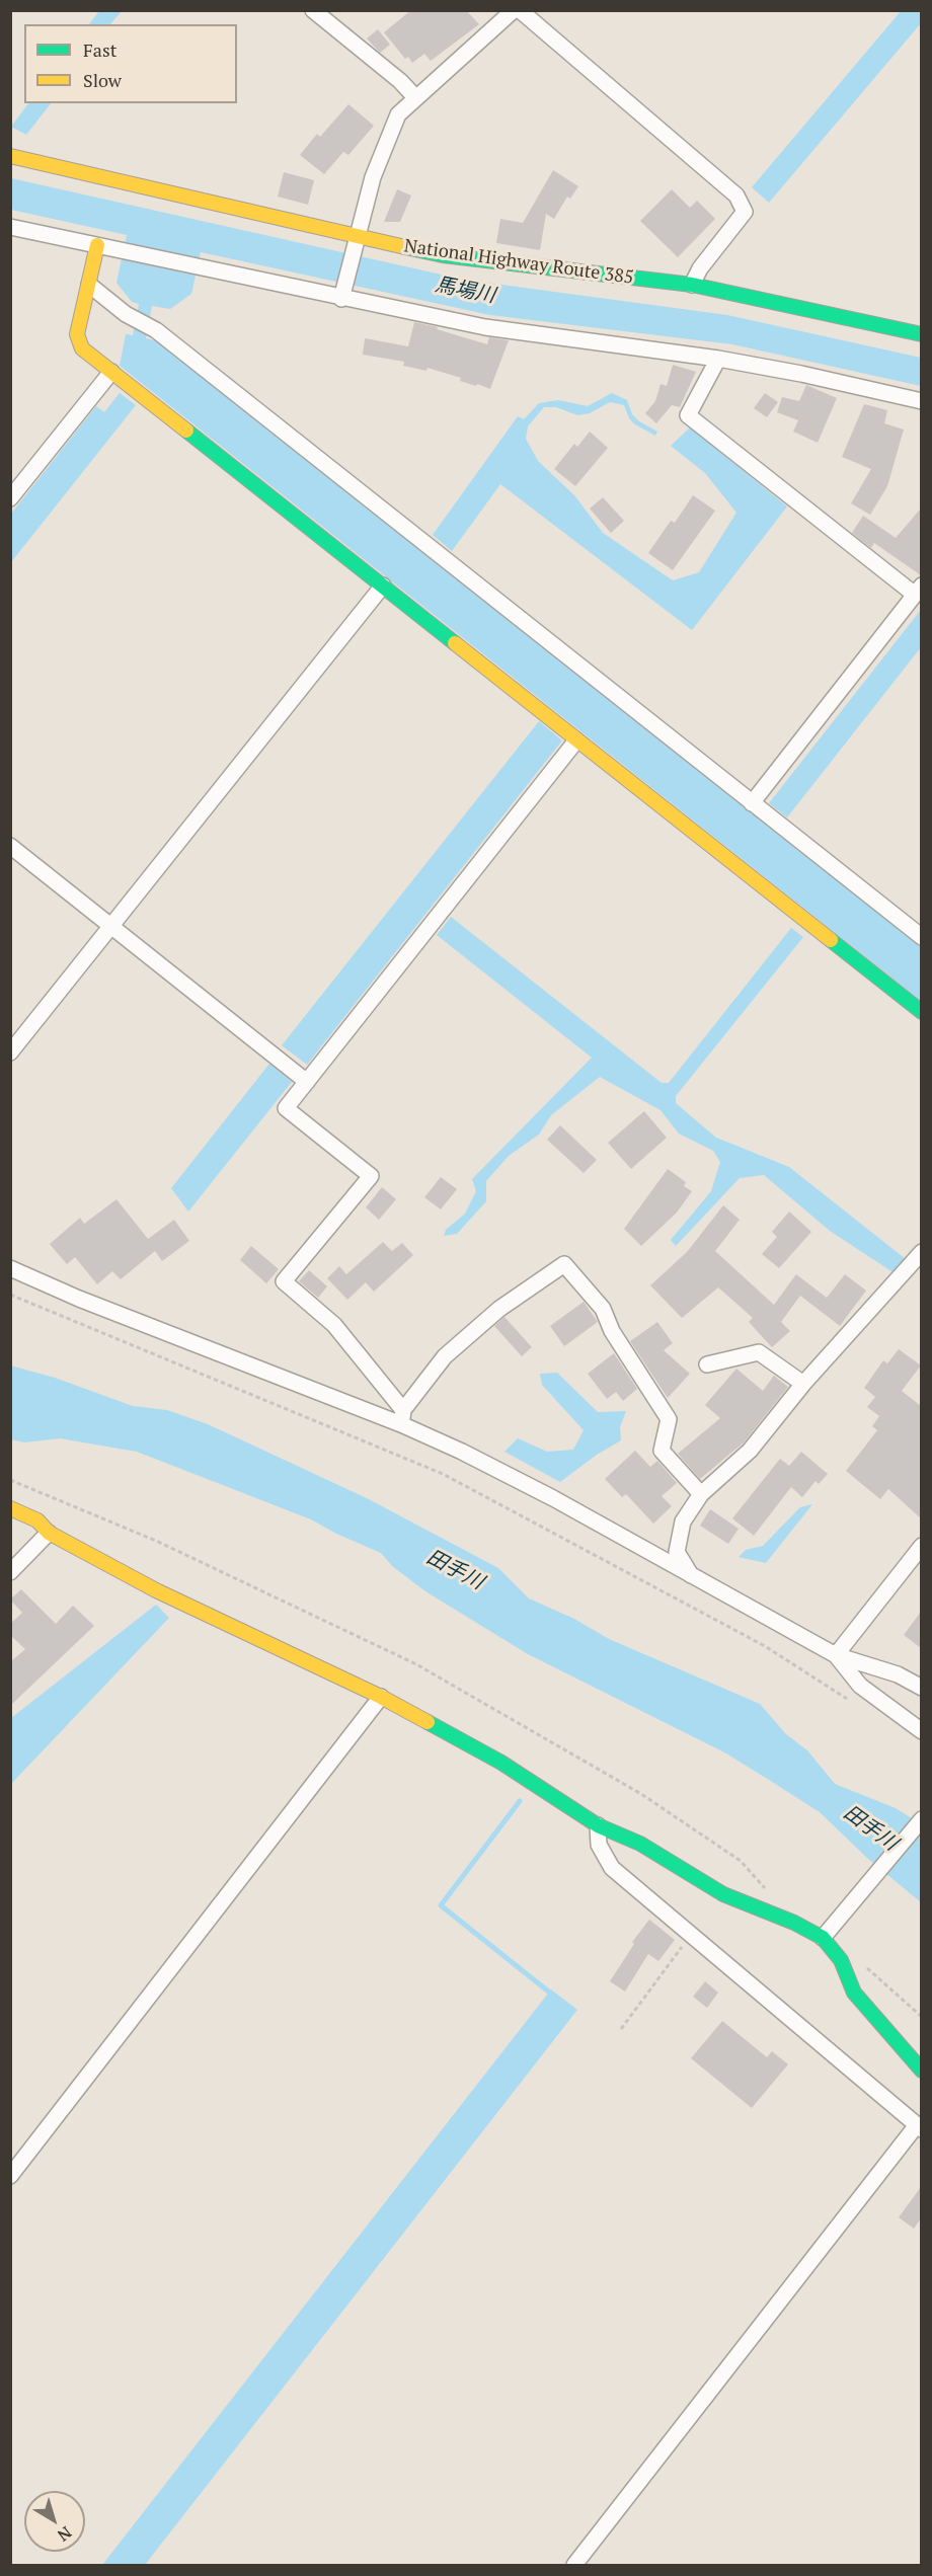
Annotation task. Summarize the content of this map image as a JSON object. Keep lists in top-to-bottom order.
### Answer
{
  "streets": {
    "main road": ["National Highway Route 385"]
  },
  "water": ["馬場川", "田手川"],
  "legend": ["Fast", "Slow"],
  "north": "bottom right"
}
